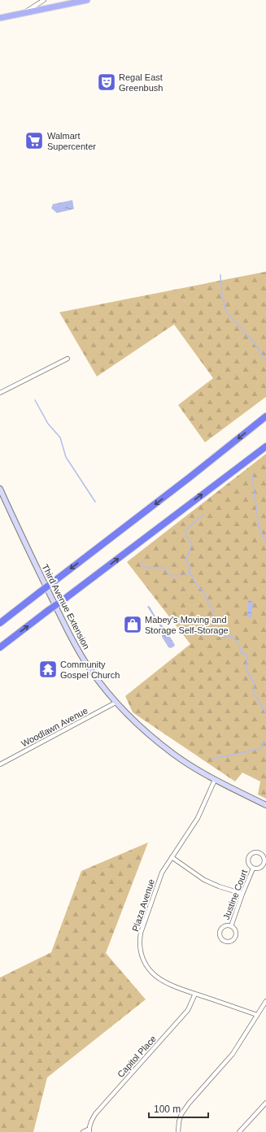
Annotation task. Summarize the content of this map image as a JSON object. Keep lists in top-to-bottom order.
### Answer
{
  "streets": {
    "street": [
      "Third Avenue Extension",
      "Woodlawn Avenue",
      "Justine Court",
      "Plaza Avenue",
      "Capitol Place"
    ]
  },
  "crossings": [
    ["Third Avenue Extension", "Woodlawn Avenue"],
    ["Third Avenue Extension", "Plaza Avenue"],
    ["Plaza Avenue", "Capitol Place"]
  ],
  "places": {
    "theatre": ["Regal East Greenbush"],
    "supermarket": ["Walmart Supercenter"],
    "shop": ["Mabey's Moving and Storage Self-Storage"],
    "temple": ["Community Gospel Church"]
  },
  "scale_bar": "100 m"
}
